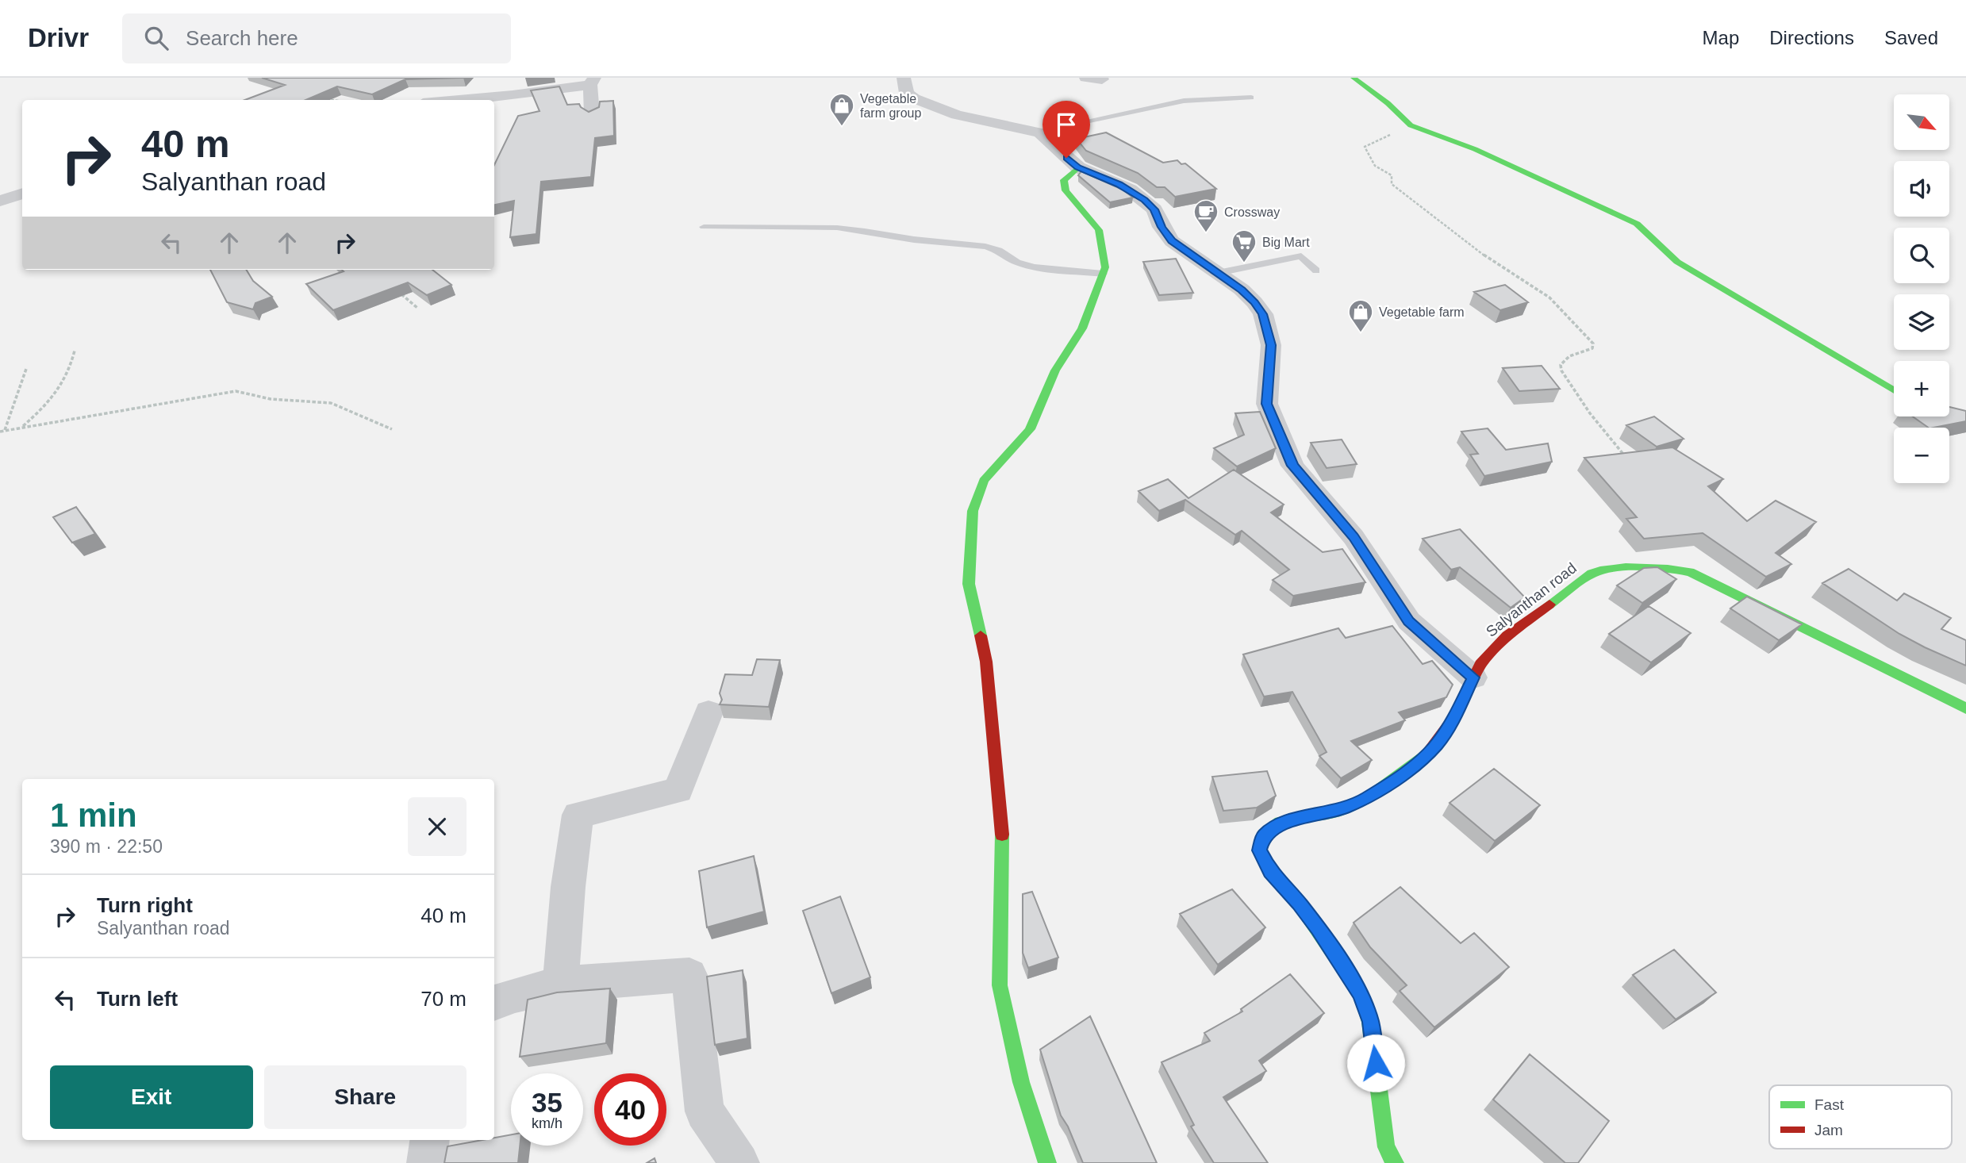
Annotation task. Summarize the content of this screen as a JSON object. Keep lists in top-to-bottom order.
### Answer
{
  "streets": {
    "street": ["Salyanthan road"]
  },
  "places": {
    "shop": ["Vegetable farm group", "Vegetable farm"],
    "cafe": ["Crossway"],
    "supermarket": ["Big Mart"]
  },
  "legend": ["Fast", "Jam"],
  "north": "bottom right",
  "page": {
    "header": "Drivr",
    "search": "Search here",
    "nav": ["Map", "Directions", "Saved"],
    "map_buttons": ["+", "−"],
    "turn": ["40 m", "Salyanthan road"],
    "heading": ["1 min", "390 m · 22:50"],
    "list": [
      {
        "name": "Turn right",
        "note": "Salyanthan road",
        "value": "40 m"
      },
      {
        "name": "Turn left",
        "value": "70 m"
      }
    ],
    "buttons": ["Exit", "Share"],
    "speed": "35 km/h",
    "limit": "40"
  }
}
